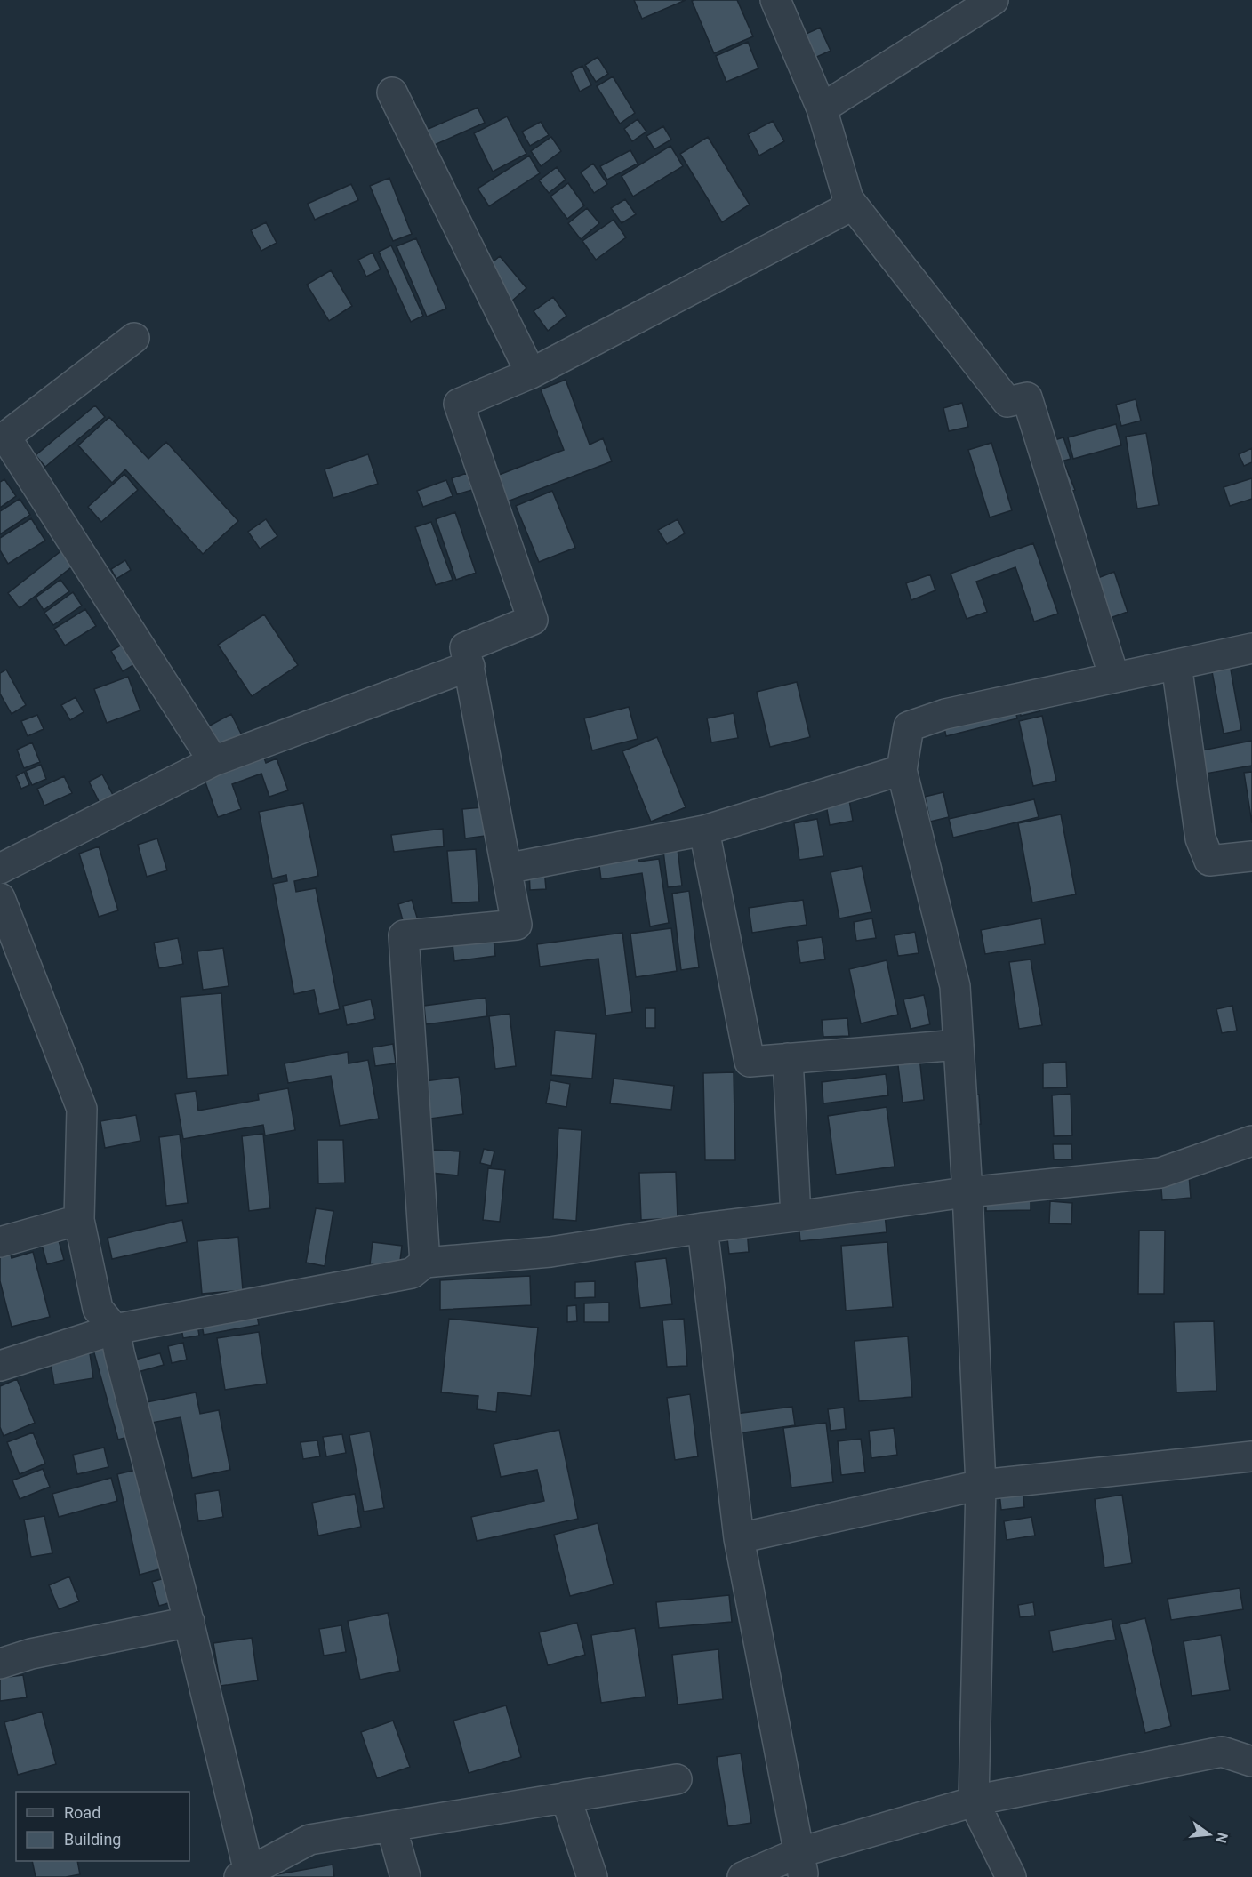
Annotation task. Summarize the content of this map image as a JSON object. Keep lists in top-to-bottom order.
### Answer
{
  "legend": ["Road", "Building"],
  "north": "right"
}
